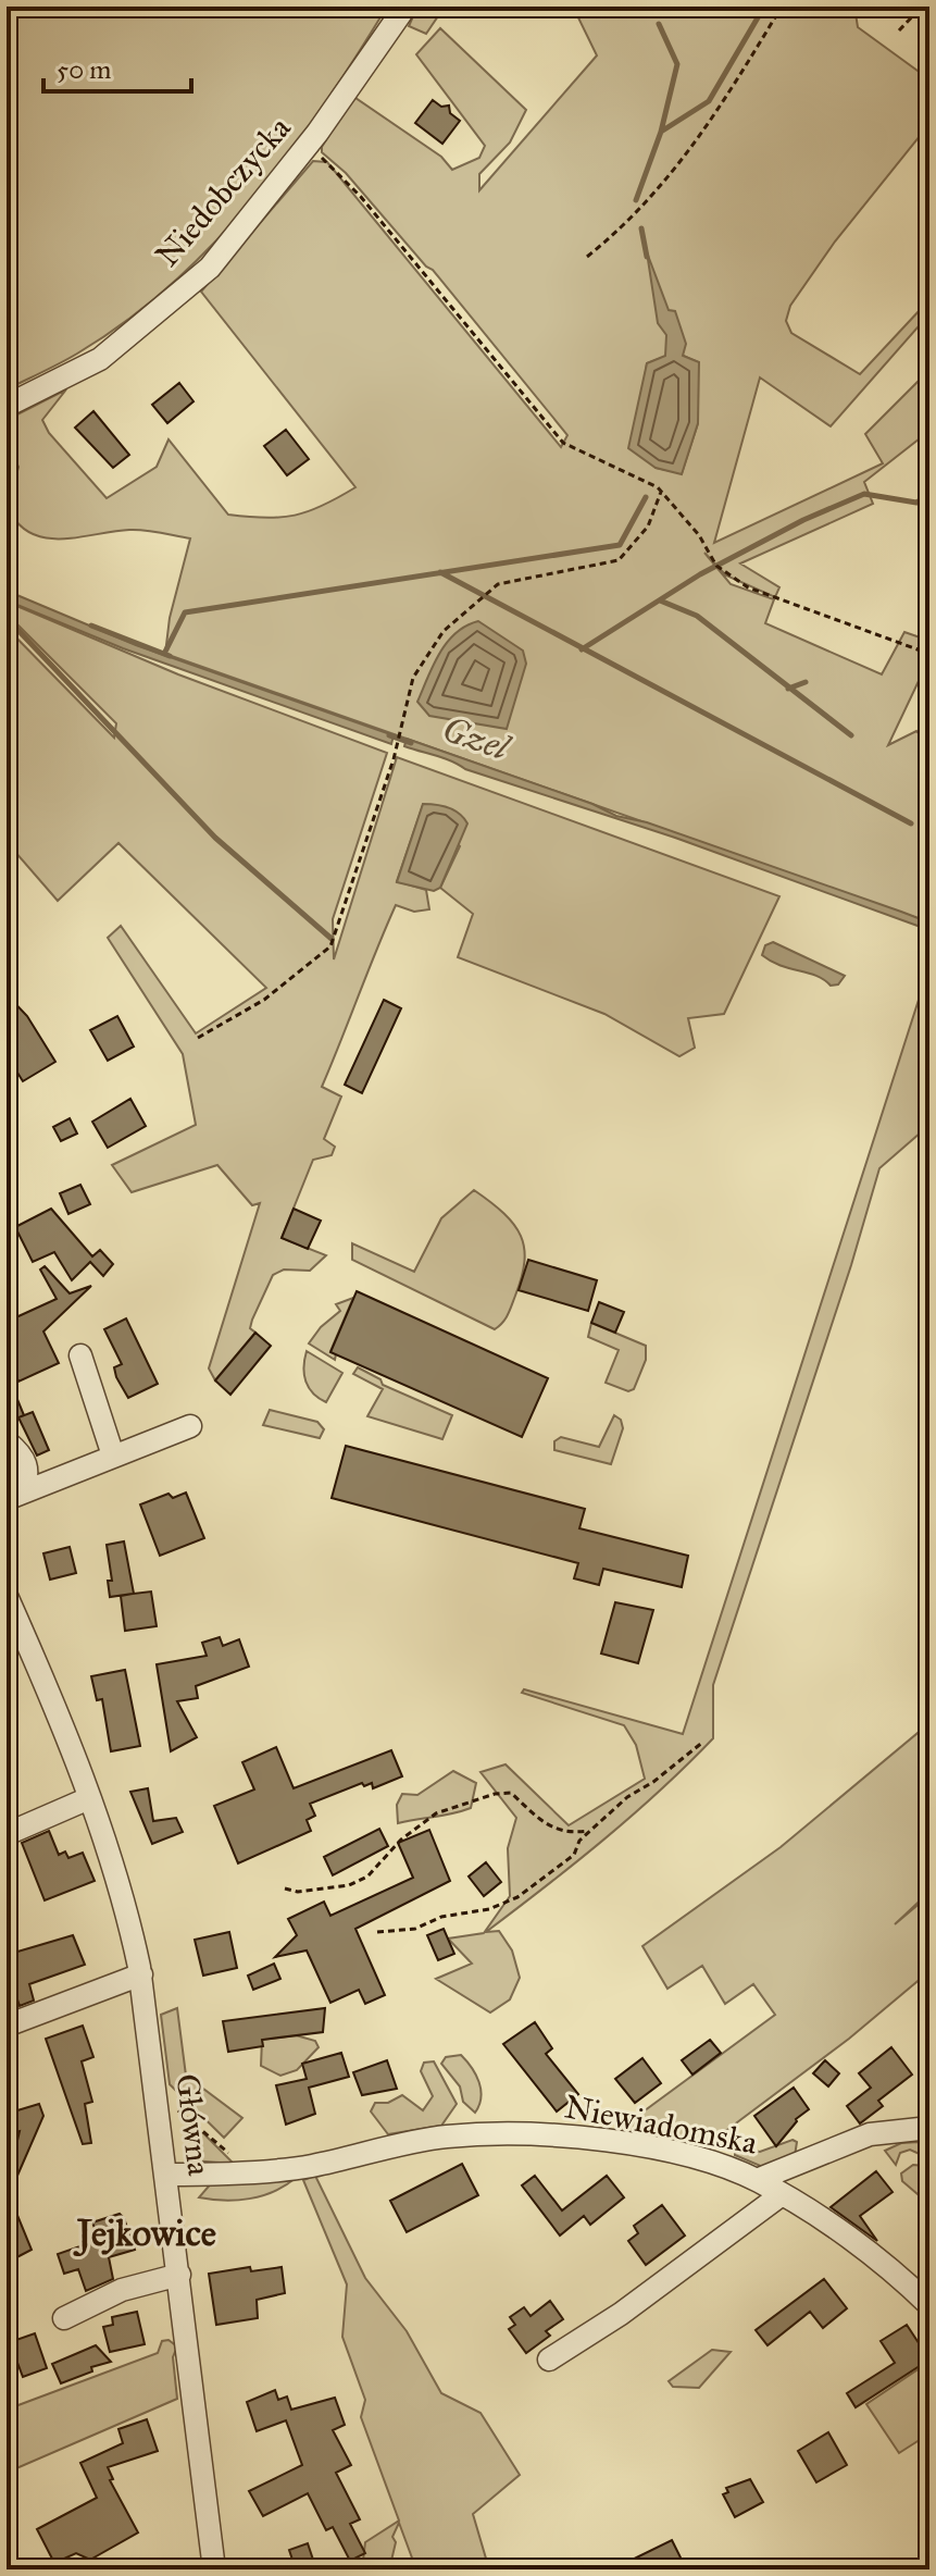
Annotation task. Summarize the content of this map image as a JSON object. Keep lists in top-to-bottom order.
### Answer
{
  "streets": {
    "street": ["Niedobczycka", "Główna", "Niewiadomska"]
  },
  "crossings": [
    ["Główna", "Niewiadomska"]
  ],
  "districts": ["Jejkowice"],
  "water": ["Gzel"],
  "scale_bar": "50 m"
}
